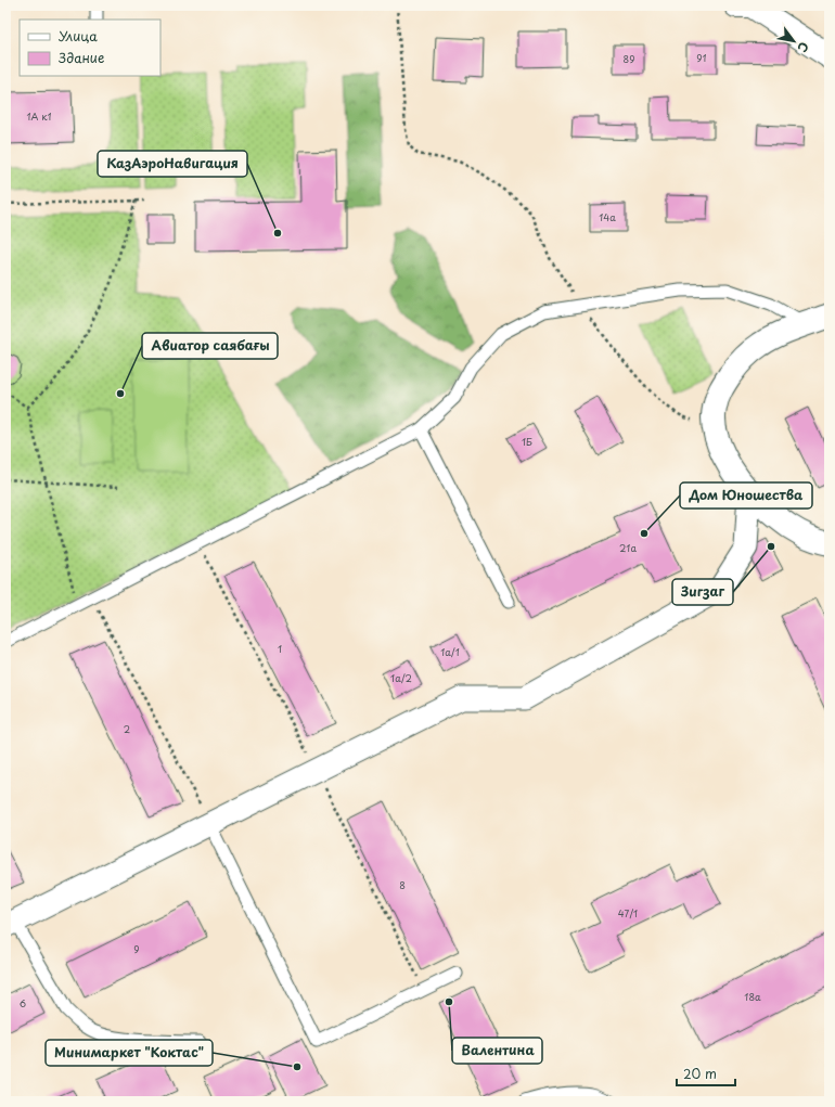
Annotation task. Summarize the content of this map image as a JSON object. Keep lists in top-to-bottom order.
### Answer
{
  "places": [
    "КазАэроНавигация",
    "Авиатор саябағы",
    "Дом Юношества",
    "Зигзаг",
    "Валентина",
    "Минимаркет \"Коктас\""
  ],
  "house_numbers": [
    "91",
    "89",
    "1А к1",
    "14а",
    "1Б",
    "21а",
    "1",
    "1а/1",
    "1а/2",
    "2",
    "8",
    "47/1",
    "9",
    "18а",
    "6"
  ],
  "legend": ["Улица", "Здание"],
  "scale_bar": "20 m",
  "north": "bottom right"
}
